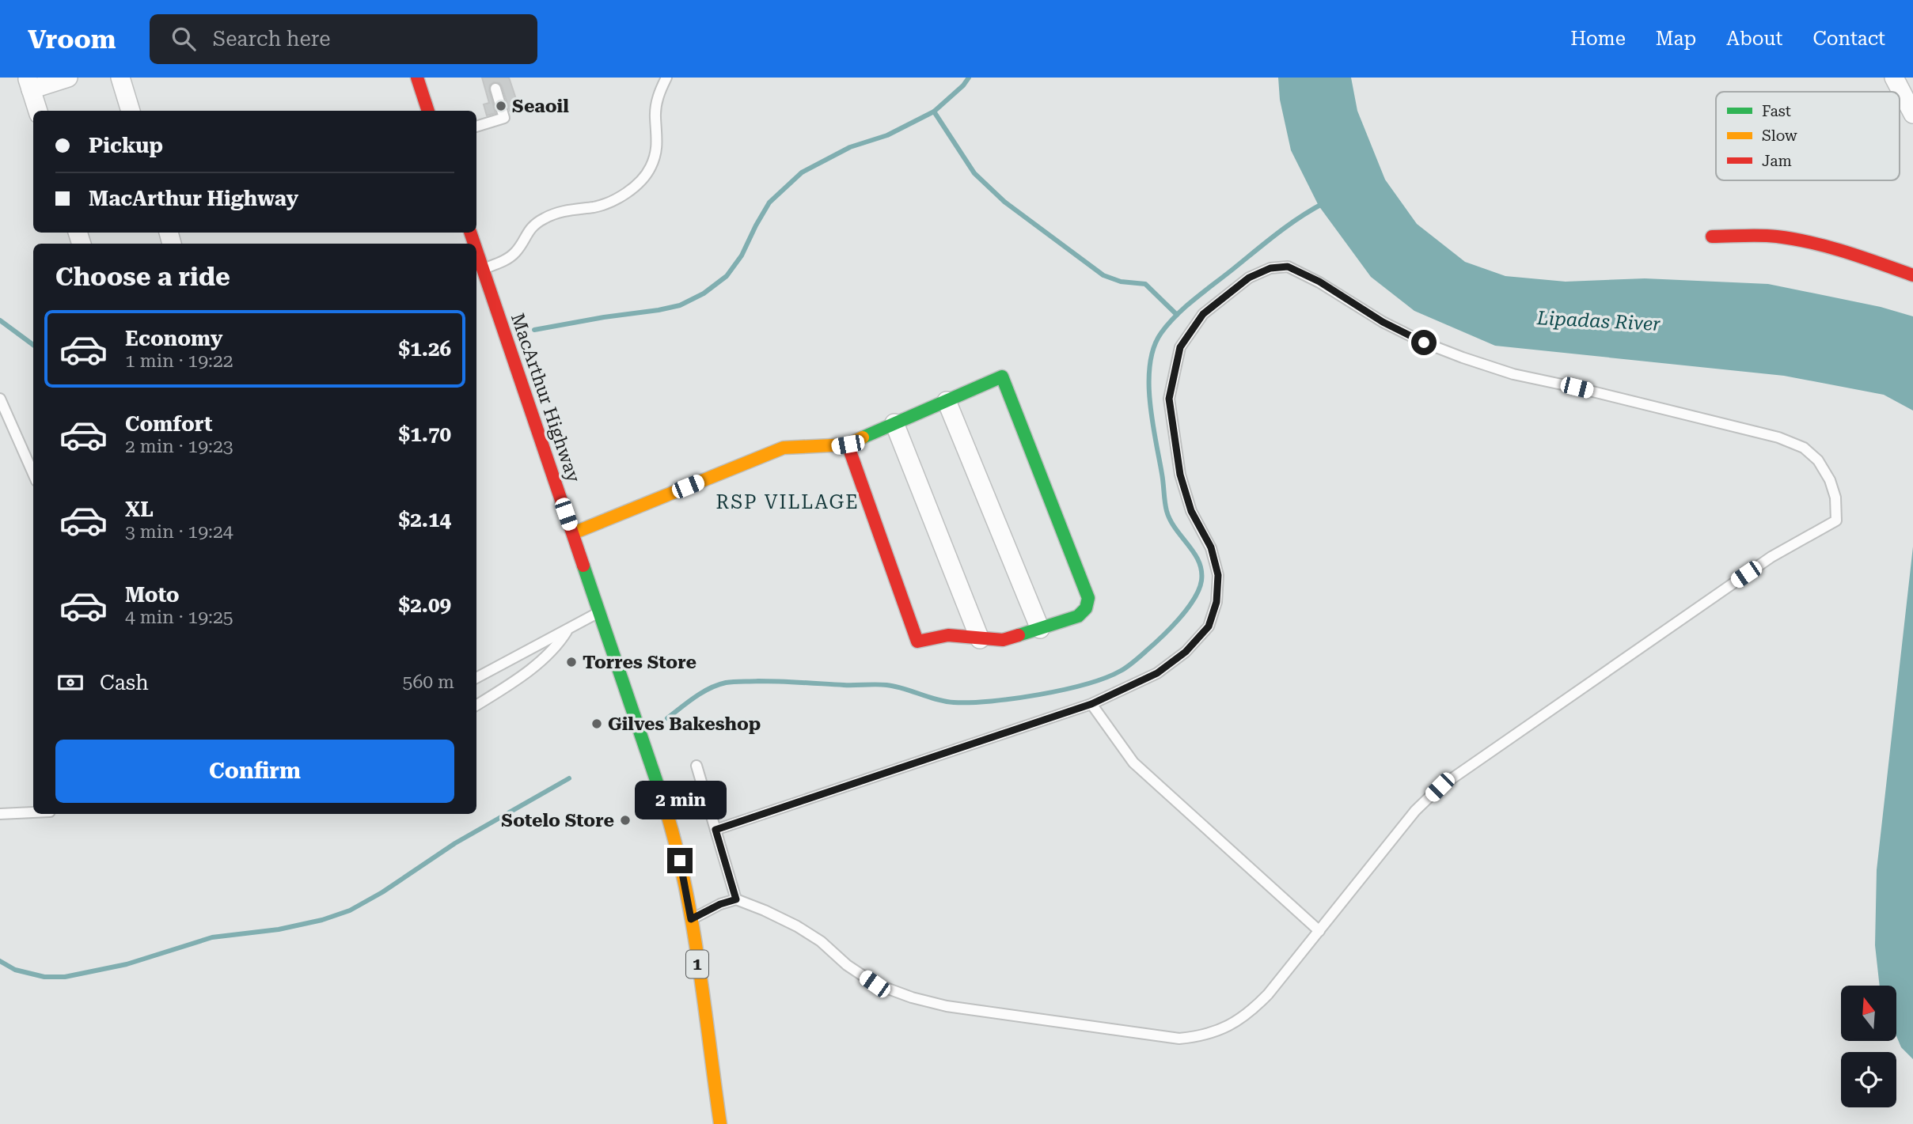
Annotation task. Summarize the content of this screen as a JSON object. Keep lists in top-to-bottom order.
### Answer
{
  "streets": {
    "main road": ["MacArthur Highway", "1"]
  },
  "districts": ["RSP VILLAGE"],
  "water": ["Lipadas River"],
  "places": [
    "Seaoil",
    "Torres Store",
    "Gilves Bakeshop",
    "Sotelo Store"
  ],
  "legend": ["Fast", "Slow", "Jam"],
  "north": "top",
  "page": {
    "header": "Vroom",
    "search": "Search here",
    "nav": [
      "Home",
      "Map",
      "About",
      "Contact"
    ],
    "banner": ["Pickup", "MacArthur Highway"],
    "heading": "Choose a ride",
    "list": [
      {
        "name": "Economy",
        "note": "1 min · 19:22",
        "value": "$1.26"
      },
      {
        "name": "Comfort",
        "note": "2 min · 19:23",
        "value": "$1.70"
      },
      {
        "name": "XL",
        "note": "3 min · 19:24",
        "value": "$2.14"
      },
      {
        "name": "Moto",
        "note": "4 min · 19:25",
        "value": "$2.09"
      }
    ],
    "pay": ["Cash", "560 m"],
    "buttons": "Confirm",
    "bubble": "2 min"
  }
}
